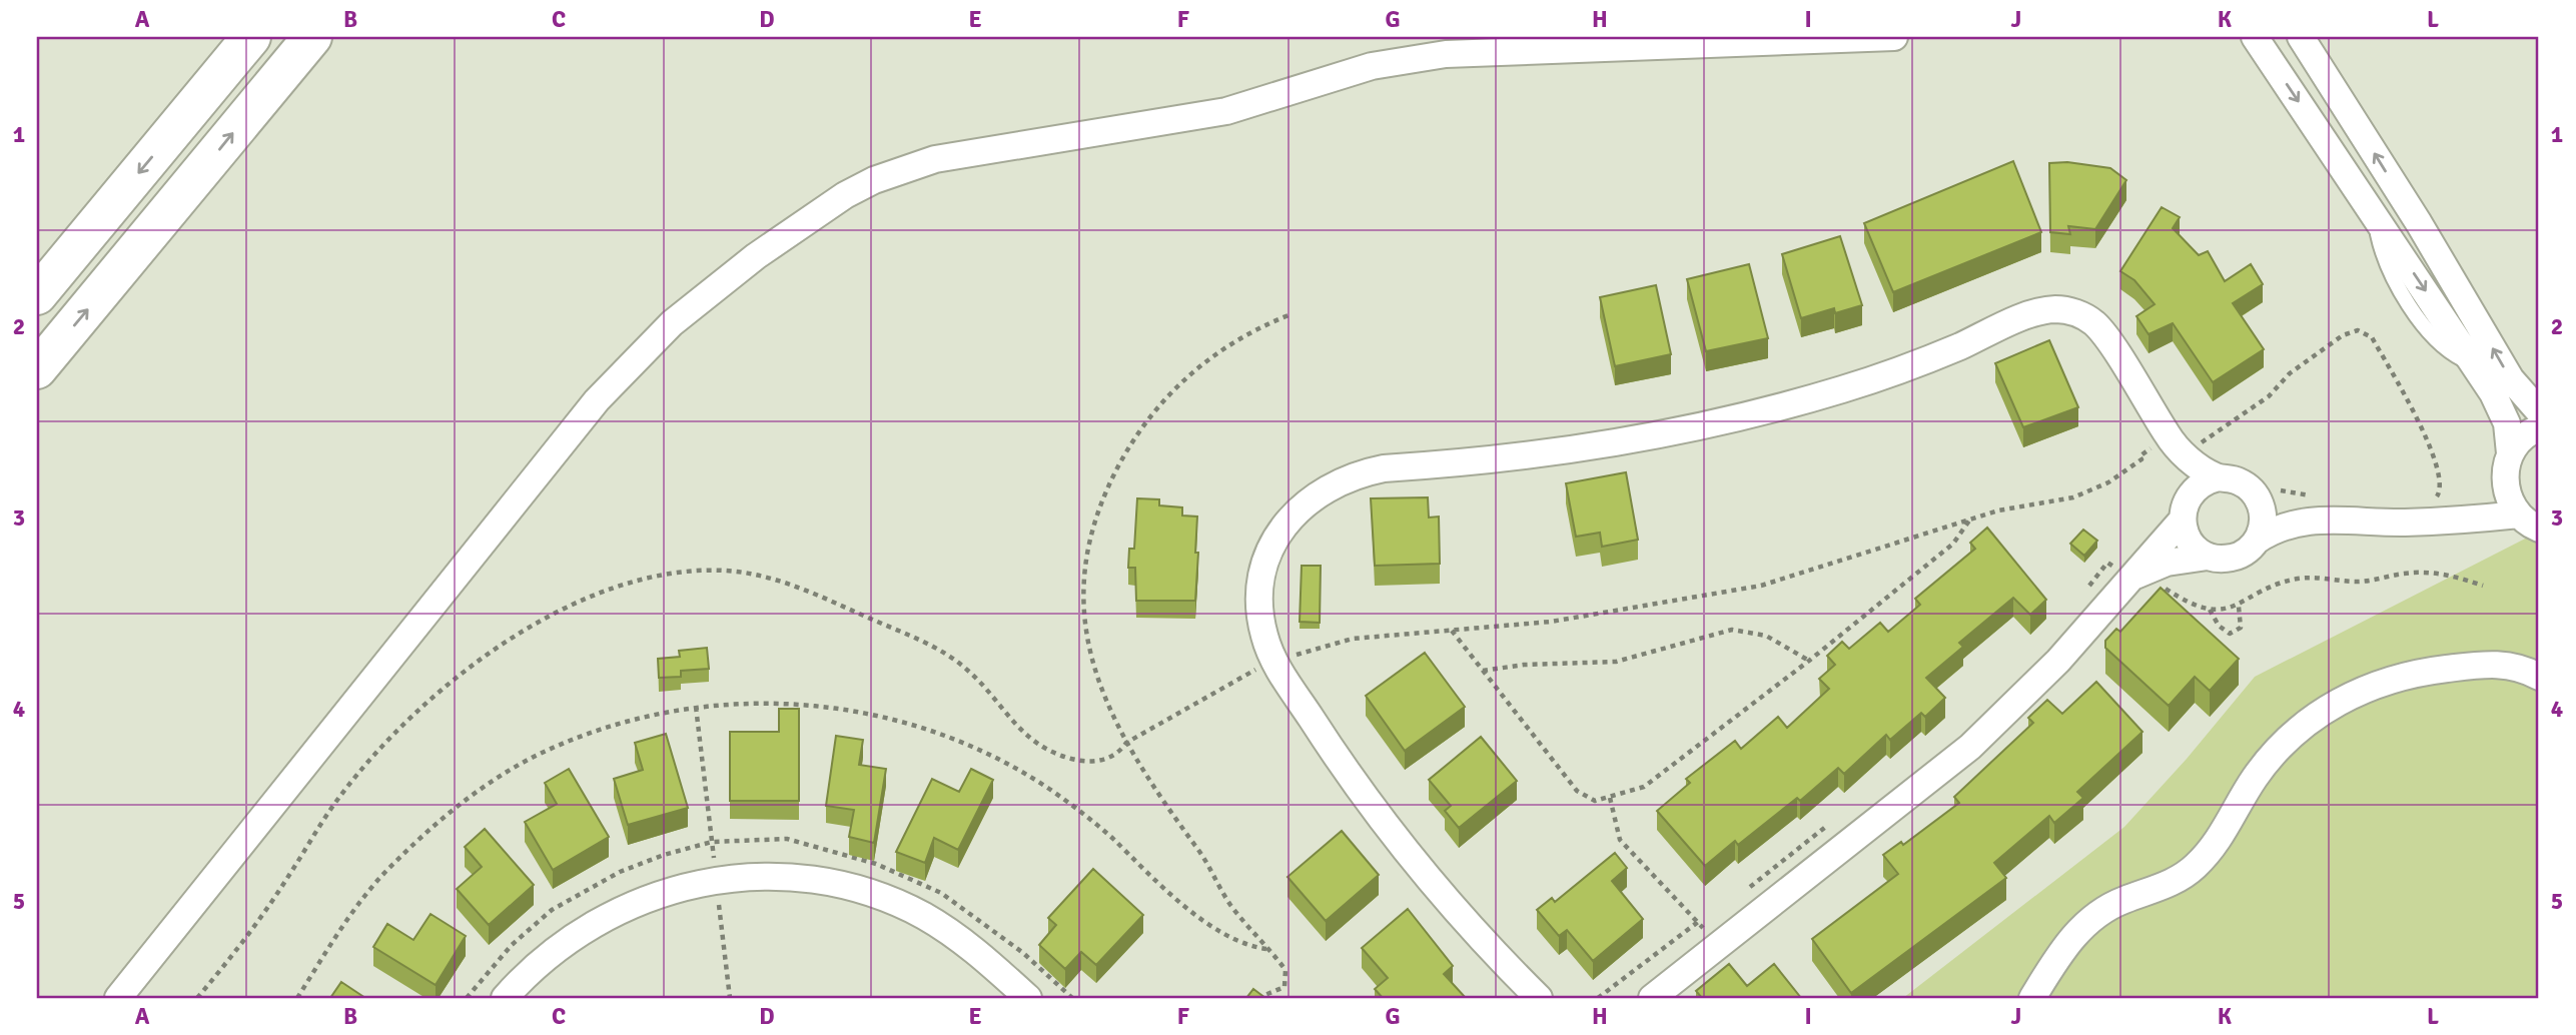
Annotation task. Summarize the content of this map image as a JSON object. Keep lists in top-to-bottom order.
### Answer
{
  "grid": {
    "columns": [
      "A",
      "B",
      "C",
      "D",
      "E",
      "F",
      "G",
      "H",
      "I",
      "J",
      "K",
      "L"
    ],
    "rows": [
      "1",
      "2",
      "3",
      "4",
      "5"
    ]
  }
}
